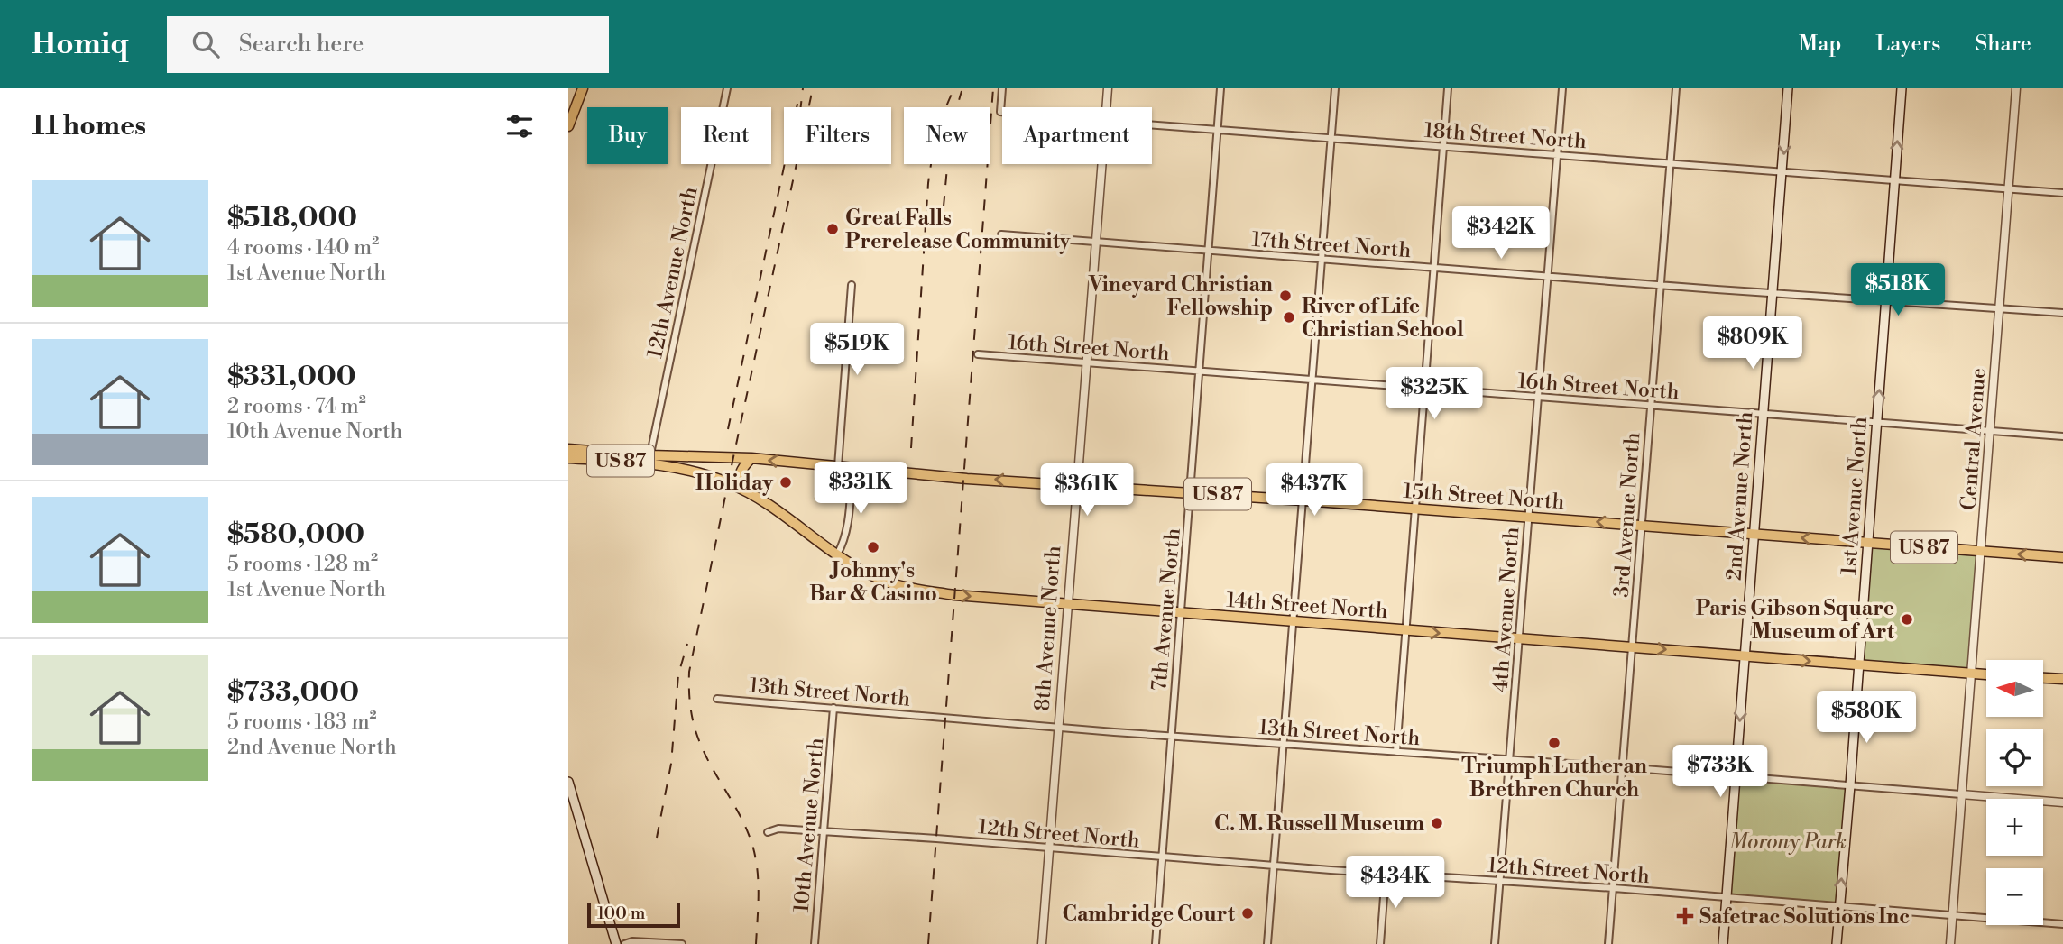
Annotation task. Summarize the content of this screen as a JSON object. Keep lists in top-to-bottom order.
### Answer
{
  "streets": {
    "main road": [
      "US 87",
      "15th Street North",
      "2nd Avenue North",
      "1st Avenue North",
      "14th Street North"
    ],
    "street": [
      "18th Street North",
      "17th Street North",
      "12th Avenue North",
      "16th Street North",
      "Central Avenue",
      "3rd Avenue North",
      "7th Avenue North",
      "4th Avenue North",
      "8th Avenue North",
      "13th Street North",
      "10th Avenue North",
      "12th Street North"
    ]
  },
  "crossings": [
    ["18th Street North", "Central Avenue"],
    ["18th Street North", "2nd Avenue North"],
    ["18th Street North", "1st Avenue North"],
    ["18th Street North", "3rd Avenue North"],
    ["18th Street North", "7th Avenue North"],
    ["18th Street North", "4th Avenue North"],
    ["17th Street North", "Central Avenue"],
    ["17th Street North", "2nd Avenue North"],
    ["17th Street North", "1st Avenue North"],
    ["17th Street North", "3rd Avenue North"],
    ["17th Street North", "7th Avenue North"],
    ["17th Street North", "4th Avenue North"],
    ["17th Street North", "8th Avenue North"],
    ["12th Avenue North", "15th Street North"],
    ["16th Street North", "Central Avenue"],
    ["16th Street North", "2nd Avenue North"],
    ["16th Street North", "1st Avenue North"],
    ["16th Street North", "3rd Avenue North"],
    ["16th Street North", "7th Avenue North"],
    ["16th Street North", "4th Avenue North"],
    ["16th Street North", "8th Avenue North"],
    ["Central Avenue", "US 87"],
    ["Central Avenue", "15th Street North"],
    ["Central Avenue", "14th Street North"],
    ["Central Avenue", "13th Street North"],
    ["Central Avenue", "12th Street North"],
    ["US 87", "15th Street North"],
    ["US 87", "14th Street North"],
    ["15th Street North", "2nd Avenue North"],
    ["15th Street North", "1st Avenue North"],
    ["15th Street North", "3rd Avenue North"],
    ["15th Street North", "14th Street North"],
    ["15th Street North", "7th Avenue North"],
    ["15th Street North", "4th Avenue North"],
    ["15th Street North", "8th Avenue North"],
    ["2nd Avenue North", "14th Street North"],
    ["2nd Avenue North", "13th Street North"],
    ["2nd Avenue North", "12th Street North"],
    ["1st Avenue North", "14th Street North"],
    ["1st Avenue North", "13th Street North"],
    ["1st Avenue North", "12th Street North"],
    ["3rd Avenue North", "14th Street North"],
    ["3rd Avenue North", "13th Street North"],
    ["3rd Avenue North", "12th Street North"],
    ["14th Street North", "7th Avenue North"],
    ["14th Street North", "4th Avenue North"],
    ["14th Street North", "8th Avenue North"],
    ["7th Avenue North", "13th Street North"],
    ["7th Avenue North", "12th Street North"],
    ["4th Avenue North", "13th Street North"],
    ["4th Avenue North", "12th Street North"],
    ["8th Avenue North", "13th Street North"],
    ["8th Avenue North", "12th Street North"],
    ["13th Street North", "10th Avenue North"],
    ["10th Avenue North", "12th Street North"]
  ],
  "one_way": ["15th Street North", "1st Avenue North", "14th Street North"],
  "parks": ["Morony Park"],
  "places": {
    "other": [
      "Great Falls Prerelease Community",
      "Vineyard Christian Fellowship",
      "River of Life Christian School",
      "Holiday",
      "Johnny's Bar & Casino",
      "Paris Gibson Square Museum of Art",
      "Triumph Lutheran Brethren Church",
      "C. M. Russell Museum",
      "Cambridge Court"
    ],
    "health": ["Safetrac Solutions Inc"]
  },
  "scale_bar": "100 m",
  "north": "left",
  "page": {
    "header": "Homiq",
    "search": "Search here",
    "nav": ["Map", "Layers", "Share"],
    "heading": "11 homes",
    "chip": [
      "Buy",
      "Rent",
      "Filters",
      "New",
      "Apartment"
    ],
    "list": [
      {
        "name": "$518,000",
        "note": "4 rooms · 140 m² · 1st Avenue North"
      },
      {
        "name": "$331,000",
        "note": "2 rooms · 74 m² · 10th Avenue North"
      },
      {
        "name": "$580,000",
        "note": "5 rooms · 128 m² · 1st Avenue North"
      },
      {
        "name": "$733,000",
        "note": "5 rooms · 183 m² · 2nd Avenue North"
      }
    ],
    "price": [
      "$342K",
      "$518K",
      "$809K",
      "$519K",
      "$325K",
      "$331K",
      "$361K",
      "$437K",
      "$580K",
      "$733K",
      "$434K"
    ],
    "map_buttons": ["+", "−"],
    "scale": "100 m"
  }
}
